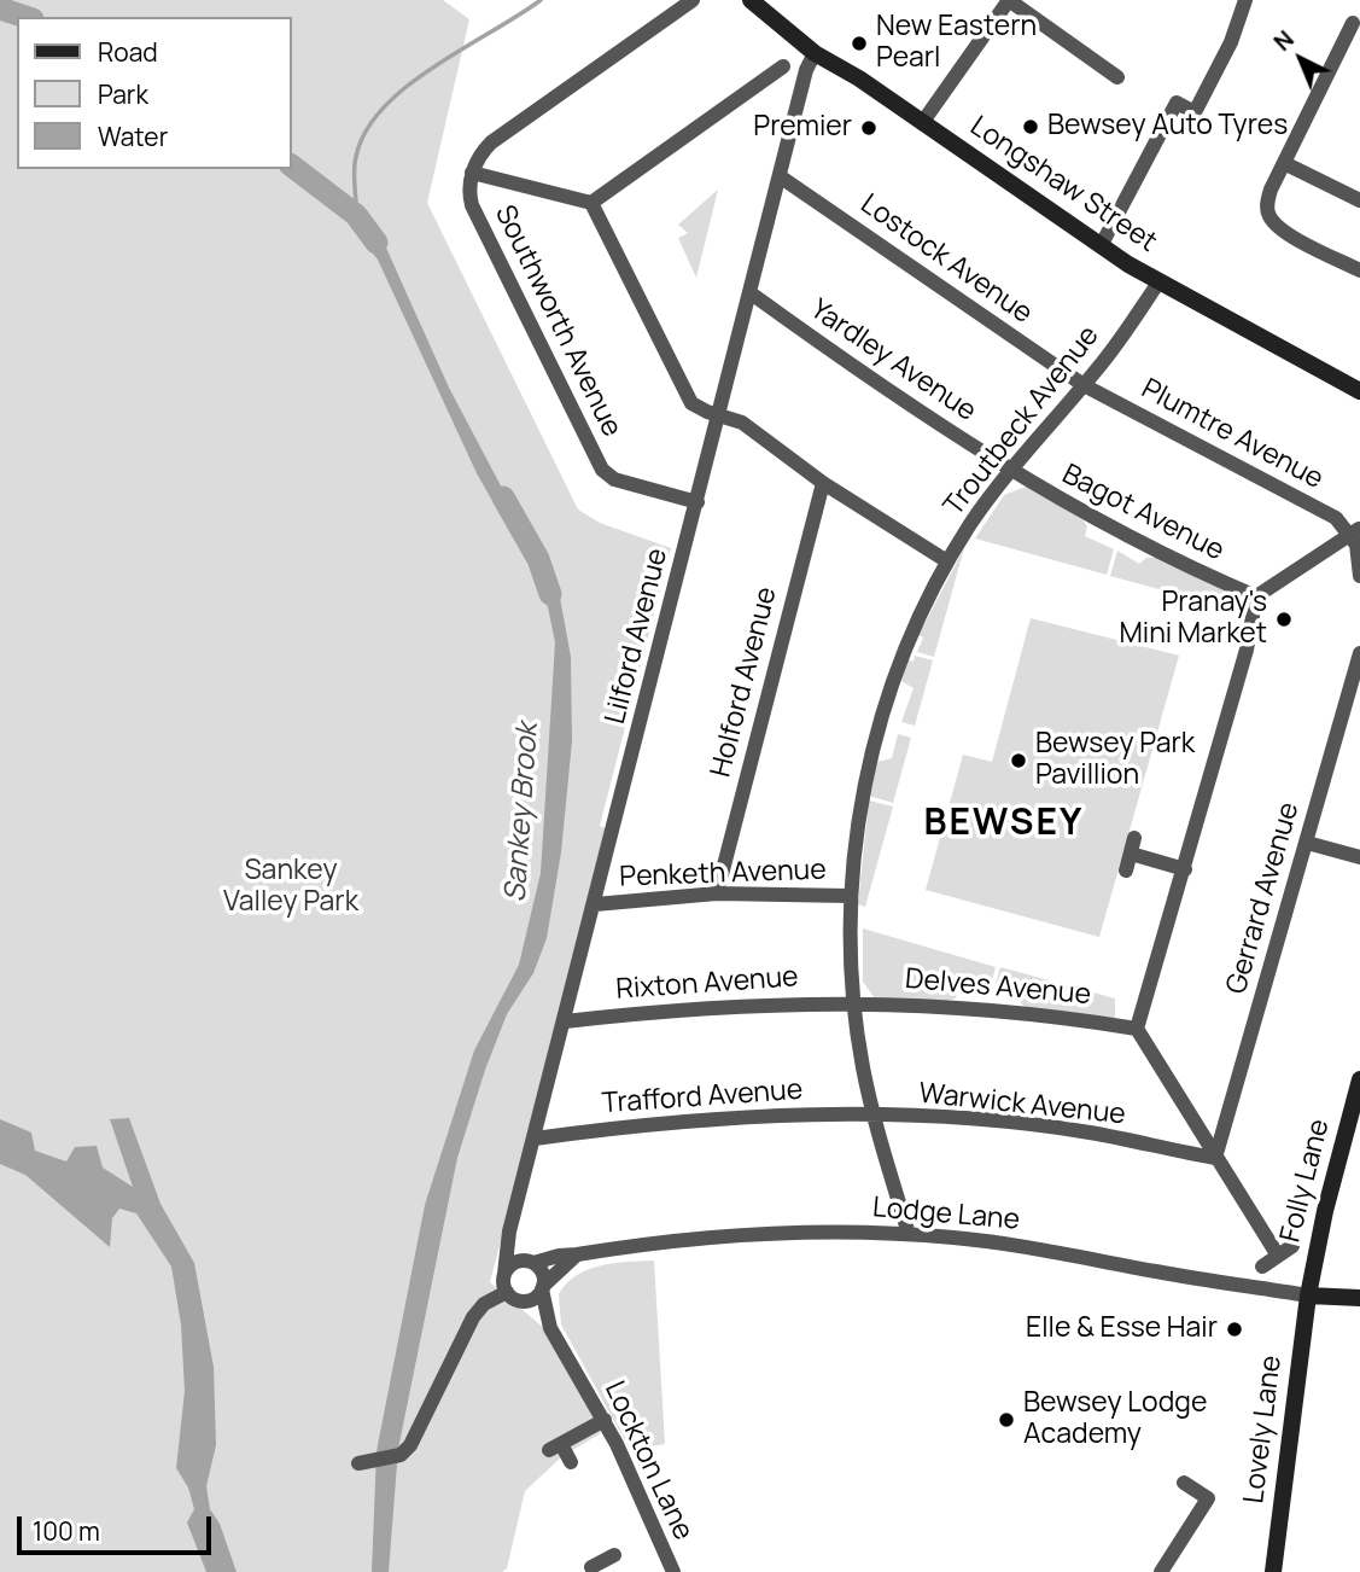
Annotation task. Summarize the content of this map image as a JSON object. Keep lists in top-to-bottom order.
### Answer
{
  "streets": {
    "street": [
      "Longshaw Street",
      "Lostock Avenue",
      "Southworth Avenue",
      "Yardley Avenue",
      "Troutbeck Avenue",
      "Plumtre Avenue",
      "Bagot Avenue",
      "Lilford Avenue",
      "Holford Avenue",
      "Penketh Avenue",
      "Gerrard Avenue",
      "Rixton Avenue",
      "Delves Avenue",
      "Trafford Avenue",
      "Warwick Avenue",
      "Folly Lane",
      "Lodge Lane",
      "Lovely Lane",
      "Lockton Lane"
    ]
  },
  "crossings": [
    ["Longshaw Street", "Troutbeck Avenue"],
    ["Longshaw Street", "Lilford Avenue"],
    ["Lostock Avenue", "Troutbeck Avenue"],
    ["Lostock Avenue", "Plumtre Avenue"],
    ["Lostock Avenue", "Lilford Avenue"],
    ["Southworth Avenue", "Lilford Avenue"],
    ["Yardley Avenue", "Troutbeck Avenue"],
    ["Yardley Avenue", "Bagot Avenue"],
    ["Yardley Avenue", "Lilford Avenue"],
    ["Troutbeck Avenue", "Plumtre Avenue"],
    ["Troutbeck Avenue", "Bagot Avenue"],
    ["Troutbeck Avenue", "Penketh Avenue"],
    ["Troutbeck Avenue", "Rixton Avenue"],
    ["Troutbeck Avenue", "Delves Avenue"],
    ["Troutbeck Avenue", "Trafford Avenue"],
    ["Troutbeck Avenue", "Warwick Avenue"],
    ["Troutbeck Avenue", "Lodge Lane"],
    ["Lilford Avenue", "Penketh Avenue"],
    ["Lilford Avenue", "Rixton Avenue"],
    ["Lilford Avenue", "Trafford Avenue"],
    ["Lilford Avenue", "Lodge Lane"],
    ["Lilford Avenue", "Lockton Lane"],
    ["Holford Avenue", "Penketh Avenue"],
    ["Gerrard Avenue", "Warwick Avenue"],
    ["Rixton Avenue", "Delves Avenue"],
    ["Trafford Avenue", "Warwick Avenue"],
    ["Folly Lane", "Lodge Lane"],
    ["Folly Lane", "Lovely Lane"],
    ["Lodge Lane", "Lovely Lane"],
    ["Lodge Lane", "Lockton Lane"]
  ],
  "districts": ["BEWSEY"],
  "water": ["Sankey Brook"],
  "parks": ["Sankey Valley Park"],
  "places": [
    "New Eastern Pearl",
    "Bewsey Auto Tyres",
    "Premier",
    "Pranay's Mini Market",
    "Bewsey Park Pavillion",
    "Elle & Esse Hair",
    "Bewsey Lodge Academy"
  ],
  "legend": ["Road", "Park", "Water"],
  "scale_bar": "100 m",
  "north": "top left"
}
